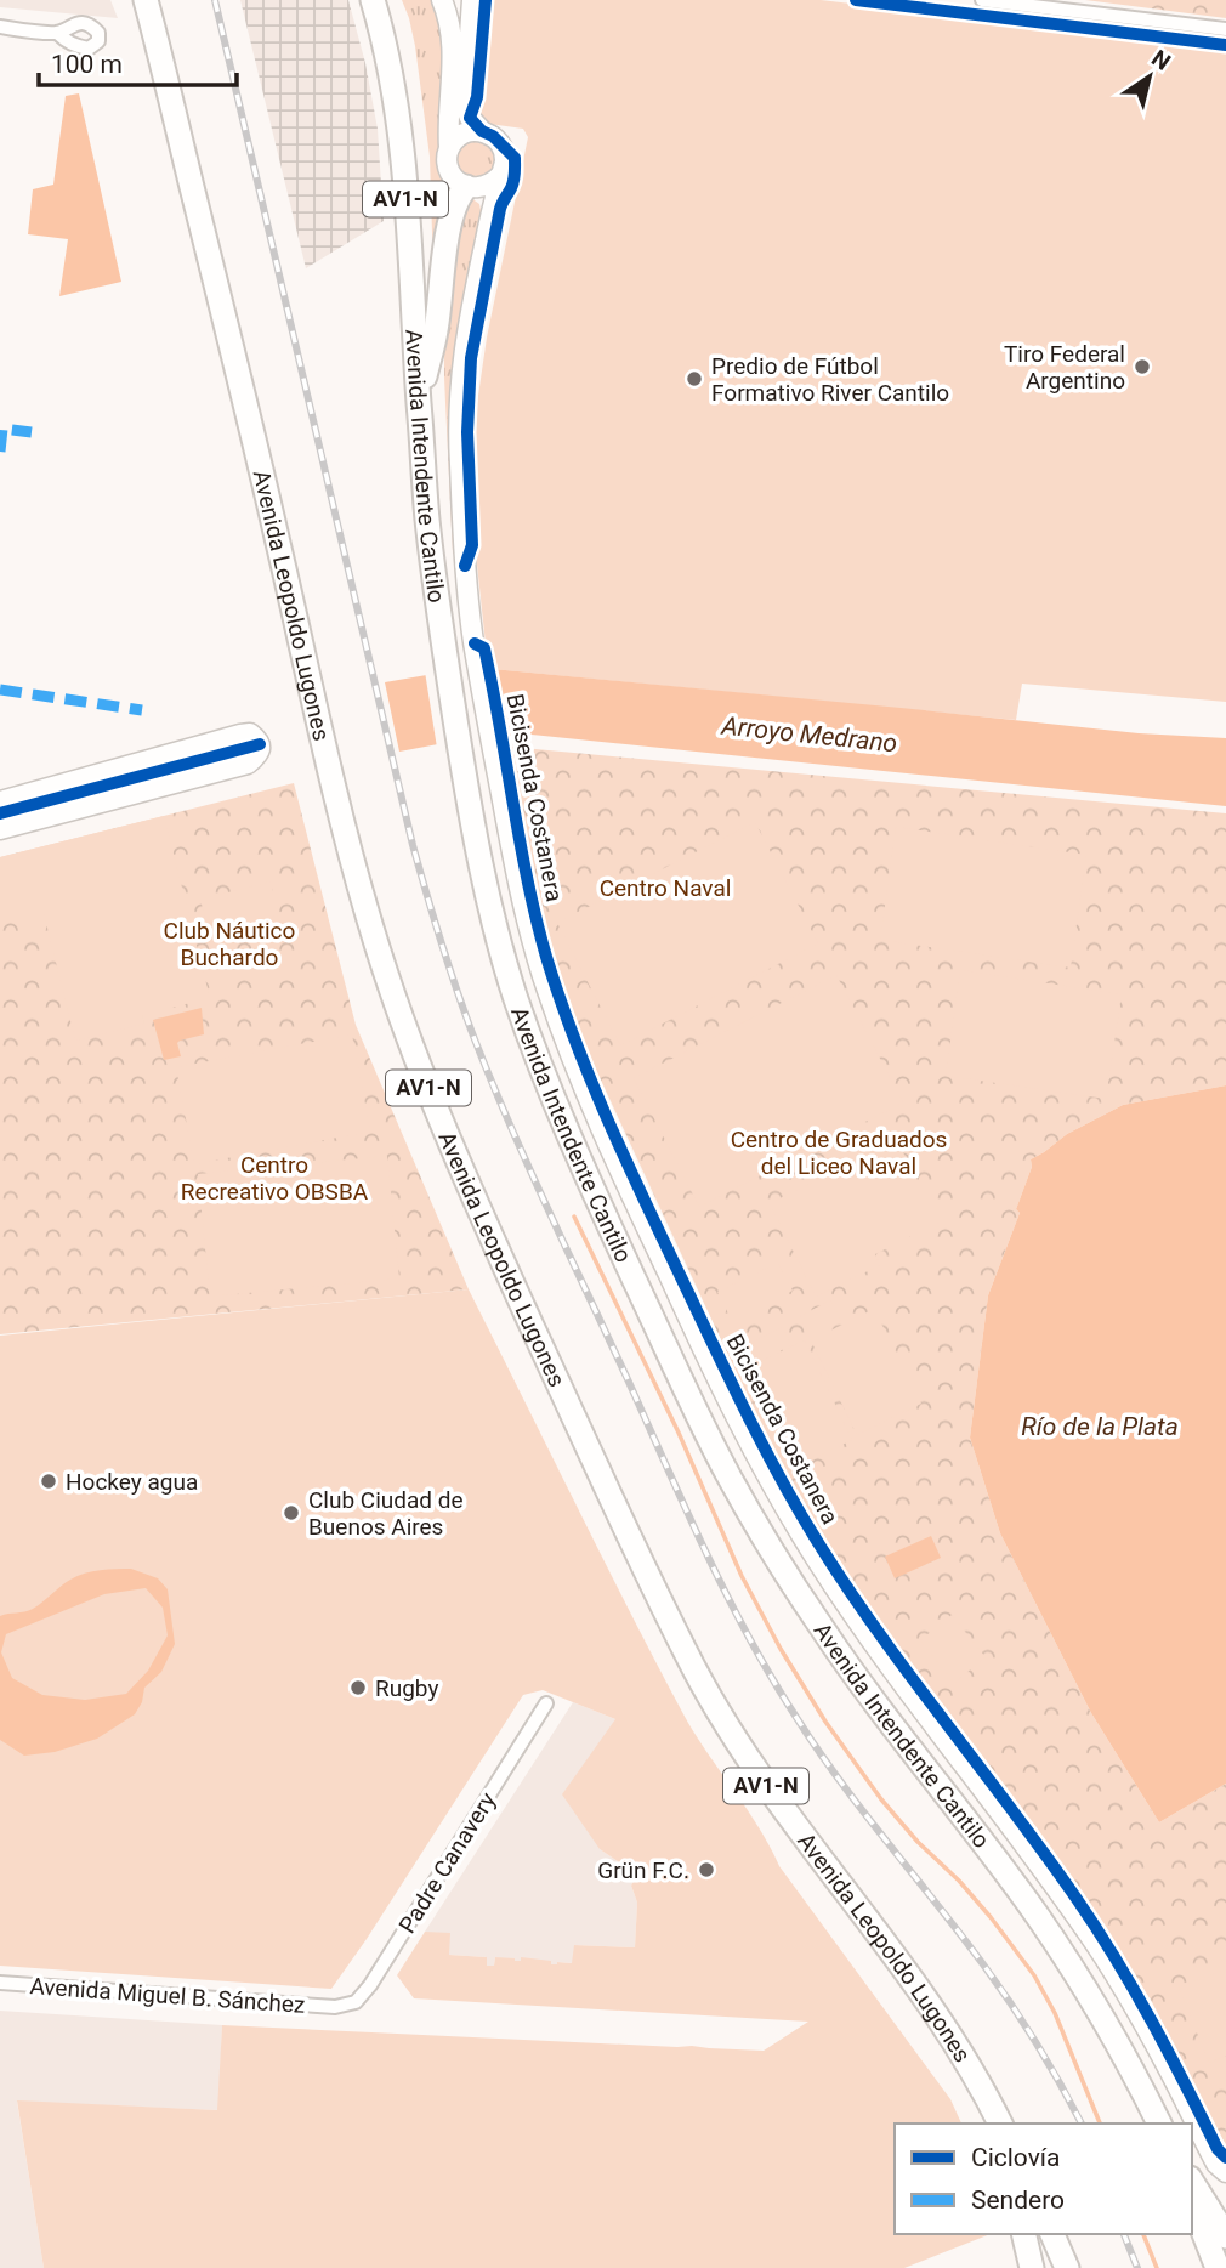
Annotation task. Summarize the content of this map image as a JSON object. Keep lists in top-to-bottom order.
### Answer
{
  "streets": {
    "highway": ["AV1-N", "Avenida Intendente Cantilo", "Avenida Leopoldo Lugones"],
    "street": ["Padre Canavery", "Avenida Miguel B. Sánchez"],
    "cycle path": ["Bicisenda Costanera"]
  },
  "crossings": [
    ["Padre Canavery", "Avenida Miguel B. Sánchez"]
  ],
  "water": ["Arroyo Medrano", "Río de la Plata"],
  "parks": [
    "Centro Naval",
    "Club Náutico Buchardo",
    "Centro de Graduados del Liceo Naval",
    "Centro Recreativo OBSBA"
  ],
  "places": [
    "Tiro Federal Argentino",
    "Predio de Fútbol Formativo River Cantilo",
    "Hockey agua",
    "Club Ciudad de Buenos Aires",
    "Rugby",
    "Grün F.C."
  ],
  "legend": ["Ciclovía", "Sendero"],
  "scale_bar": "100 m",
  "north": "top right"
}
